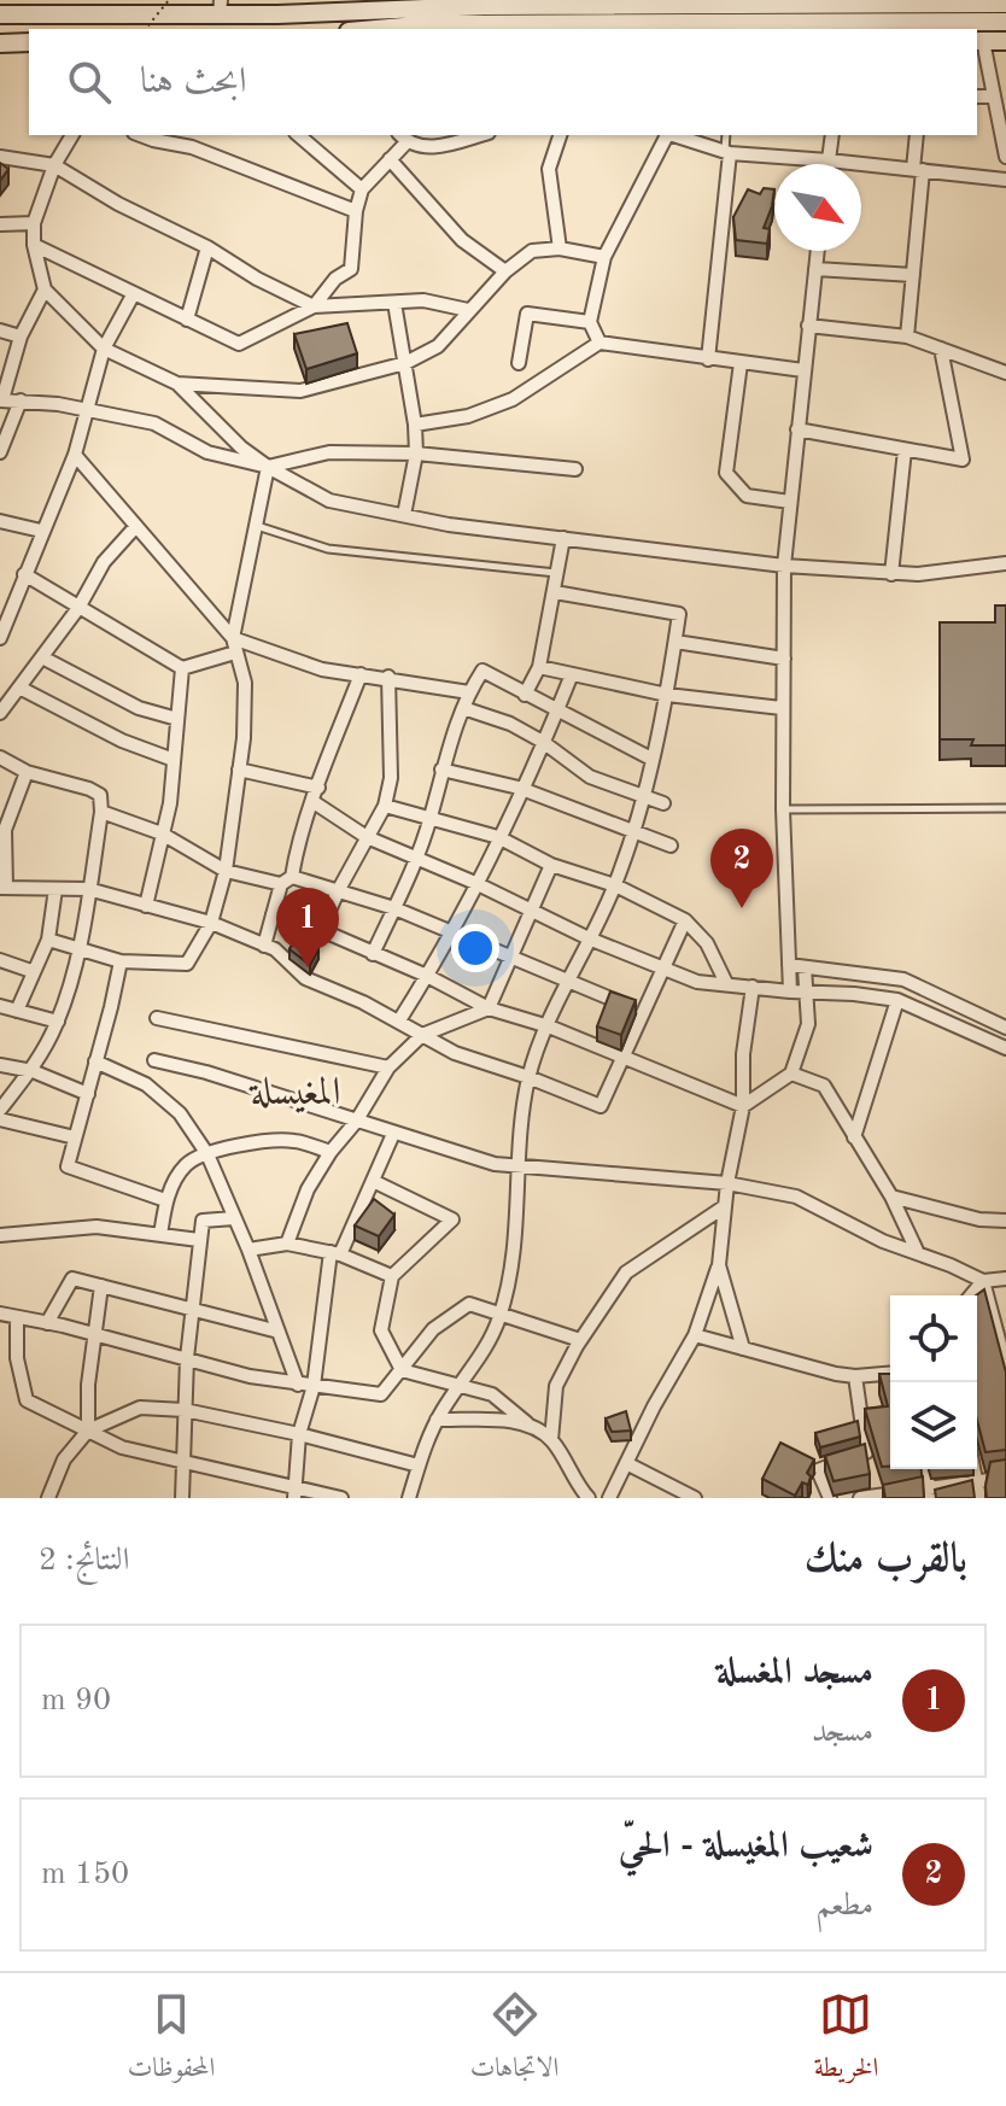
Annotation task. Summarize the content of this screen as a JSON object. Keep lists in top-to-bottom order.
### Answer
{
  "districts": ["المغيسلة"],
  "north": "bottom right",
  "page": {
    "search": "ابحث هنا",
    "pins": ["2", "1"],
    "heading": ["بالقرب منك", "النتائج: 2"],
    "list": [
      {
        "mark": "1",
        "name": "مسجد المغسلة",
        "note": "مسجد",
        "value": "90 m"
      },
      {
        "mark": "2",
        "name": "شعيب المغيسلة - الحيّ",
        "note": "مطعم",
        "value": "150 m"
      }
    ],
    "nav": ["الخريطة", "الاتجاهات", "المحفوظات"]
  }
}
